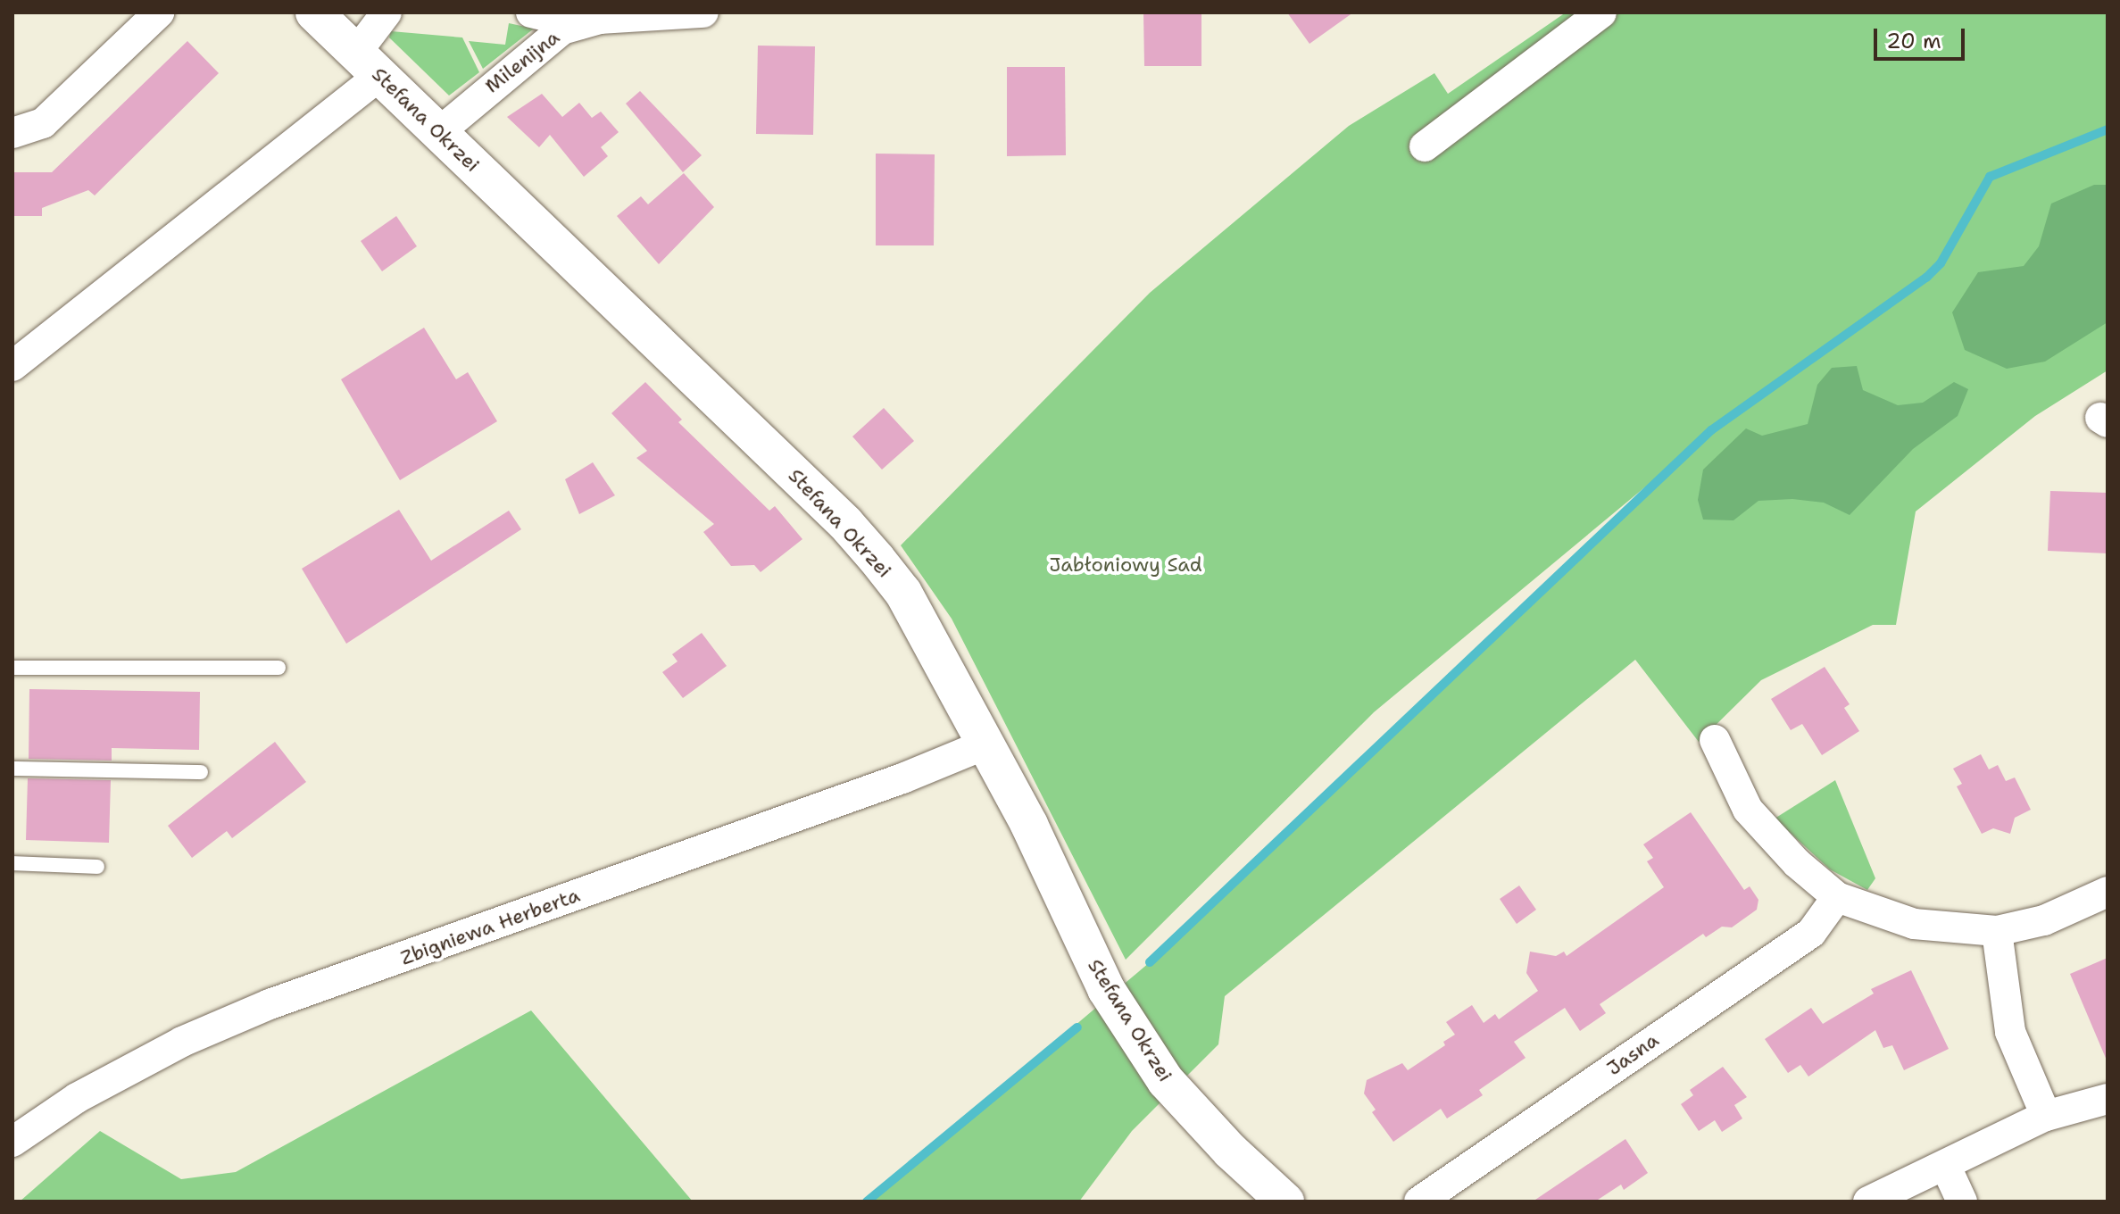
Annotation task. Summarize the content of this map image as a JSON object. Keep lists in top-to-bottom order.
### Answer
{
  "streets": {
    "street": [
      "Milenijna",
      "Stefana Okrzei",
      "Zbigniewa Herberta",
      "Jasna"
    ]
  },
  "crossings": [
    ["Milenijna", "Stefana Okrzei"],
    ["Stefana Okrzei", "Zbigniewa Herberta"]
  ],
  "parks": ["Jabłoniowy Sad"],
  "scale_bar": "20 m"
}
